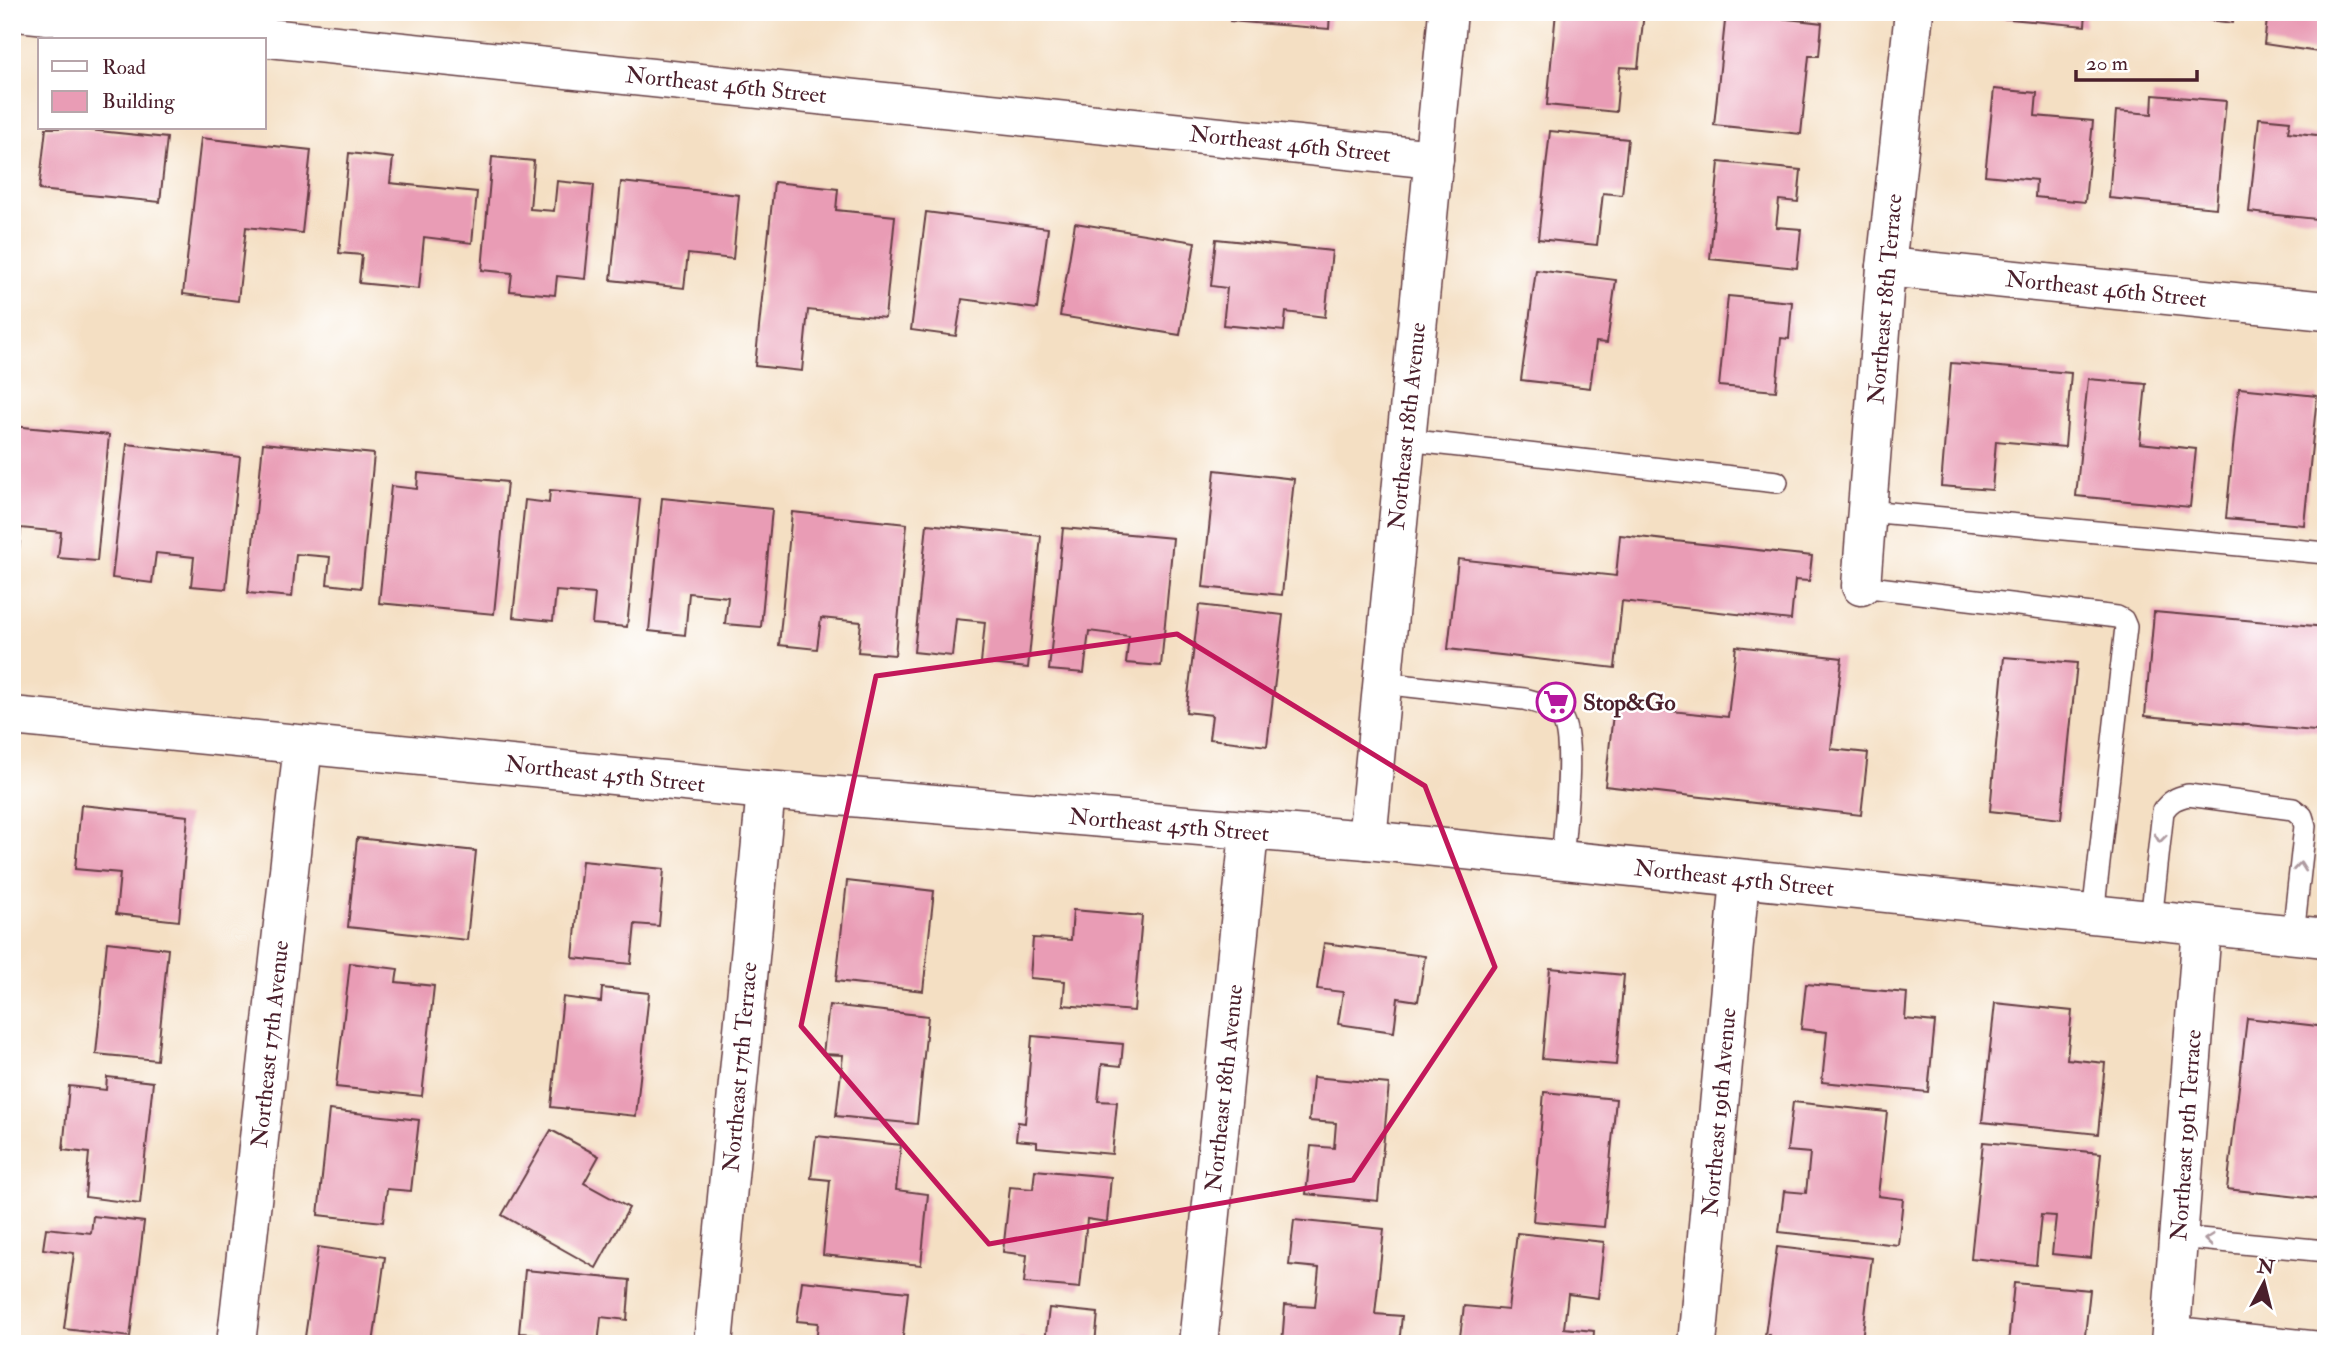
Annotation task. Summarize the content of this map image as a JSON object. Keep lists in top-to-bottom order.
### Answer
{
  "streets": {
    "street": [
      "Northeast 46th Street",
      "Northeast 18th Terrace",
      "Northeast 18th Avenue",
      "Northeast 45th Street",
      "Northeast 17th Avenue",
      "Northeast 17th Terrace",
      "Northeast 19th Avenue",
      "Northeast 19th Terrace"
    ]
  },
  "crossings": [
    ["Northeast 46th Street", "Northeast 18th Terrace"],
    ["Northeast 46th Street", "Northeast 18th Avenue"],
    ["Northeast 18th Avenue", "Northeast 45th Street"],
    ["Northeast 45th Street", "Northeast 17th Avenue"],
    ["Northeast 45th Street", "Northeast 17th Terrace"],
    ["Northeast 45th Street", "Northeast 19th Avenue"],
    ["Northeast 45th Street", "Northeast 19th Terrace"]
  ],
  "places": {
    "supermarket": ["Stop&Go"]
  },
  "legend": ["Road", "Building"],
  "scale_bar": "20 m",
  "north": "top"
}
